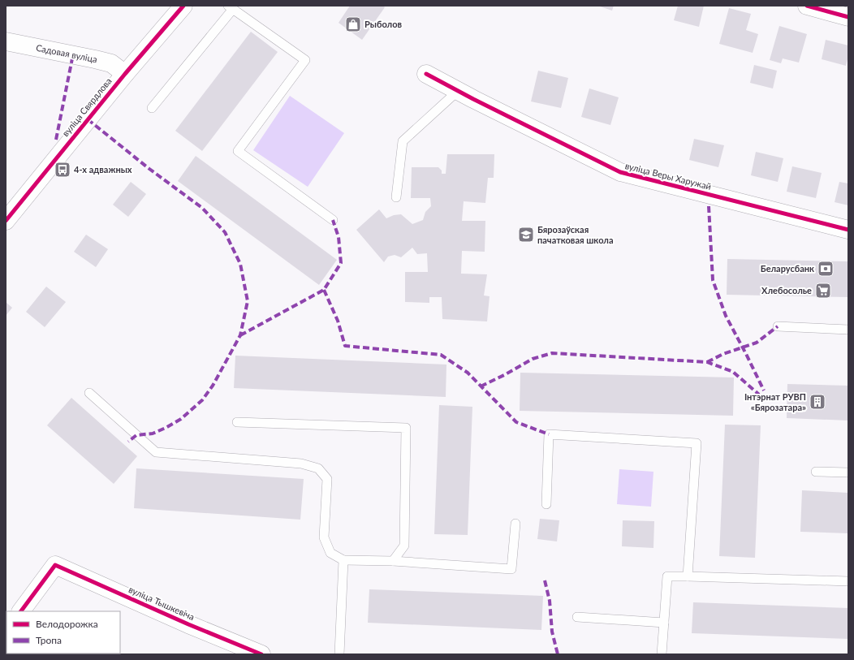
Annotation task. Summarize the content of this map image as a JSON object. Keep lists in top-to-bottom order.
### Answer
{
  "streets": {
    "street": [
      "Садовая вуліца",
      "вуліца Свярдлова",
      "вуліца Веры Харужай",
      "вуліца Тышкевіча"
    ]
  },
  "crossings": [
    ["Садовая вуліца", "вуліца Свярдлова"]
  ],
  "places": {
    "shop": ["Рыболов"],
    "bus stop": ["4-х адважных"],
    "school or university": ["Бярозаўская пачатковая школа"],
    "bank": ["Беларусбанк"],
    "supermarket": ["Хлебосолье"],
    "building": ["Інтэрнат РУВП «Бярозатара»"]
  },
  "legend": ["Велодорожка", "Тропа"]
}
